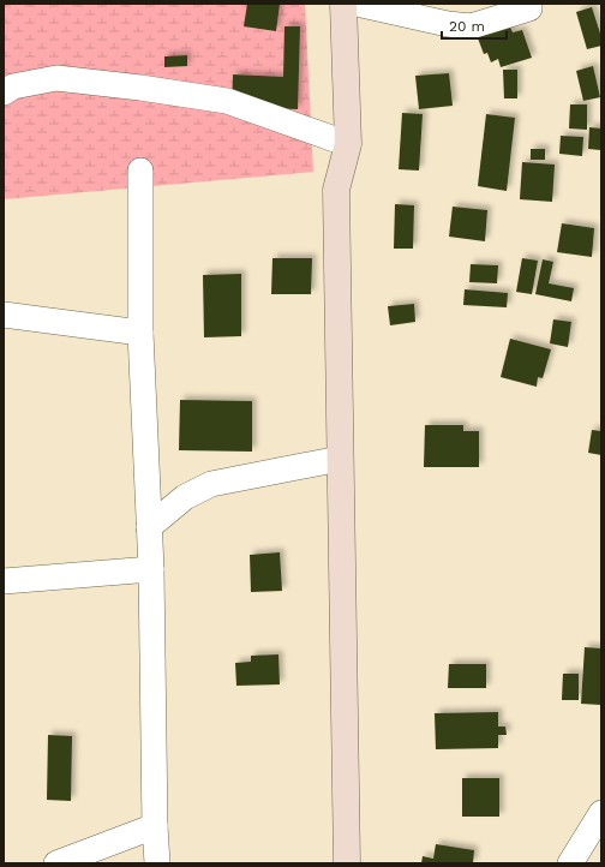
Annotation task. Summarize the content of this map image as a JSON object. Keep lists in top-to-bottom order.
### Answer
{
  "scale_bar": "20 m"
}
